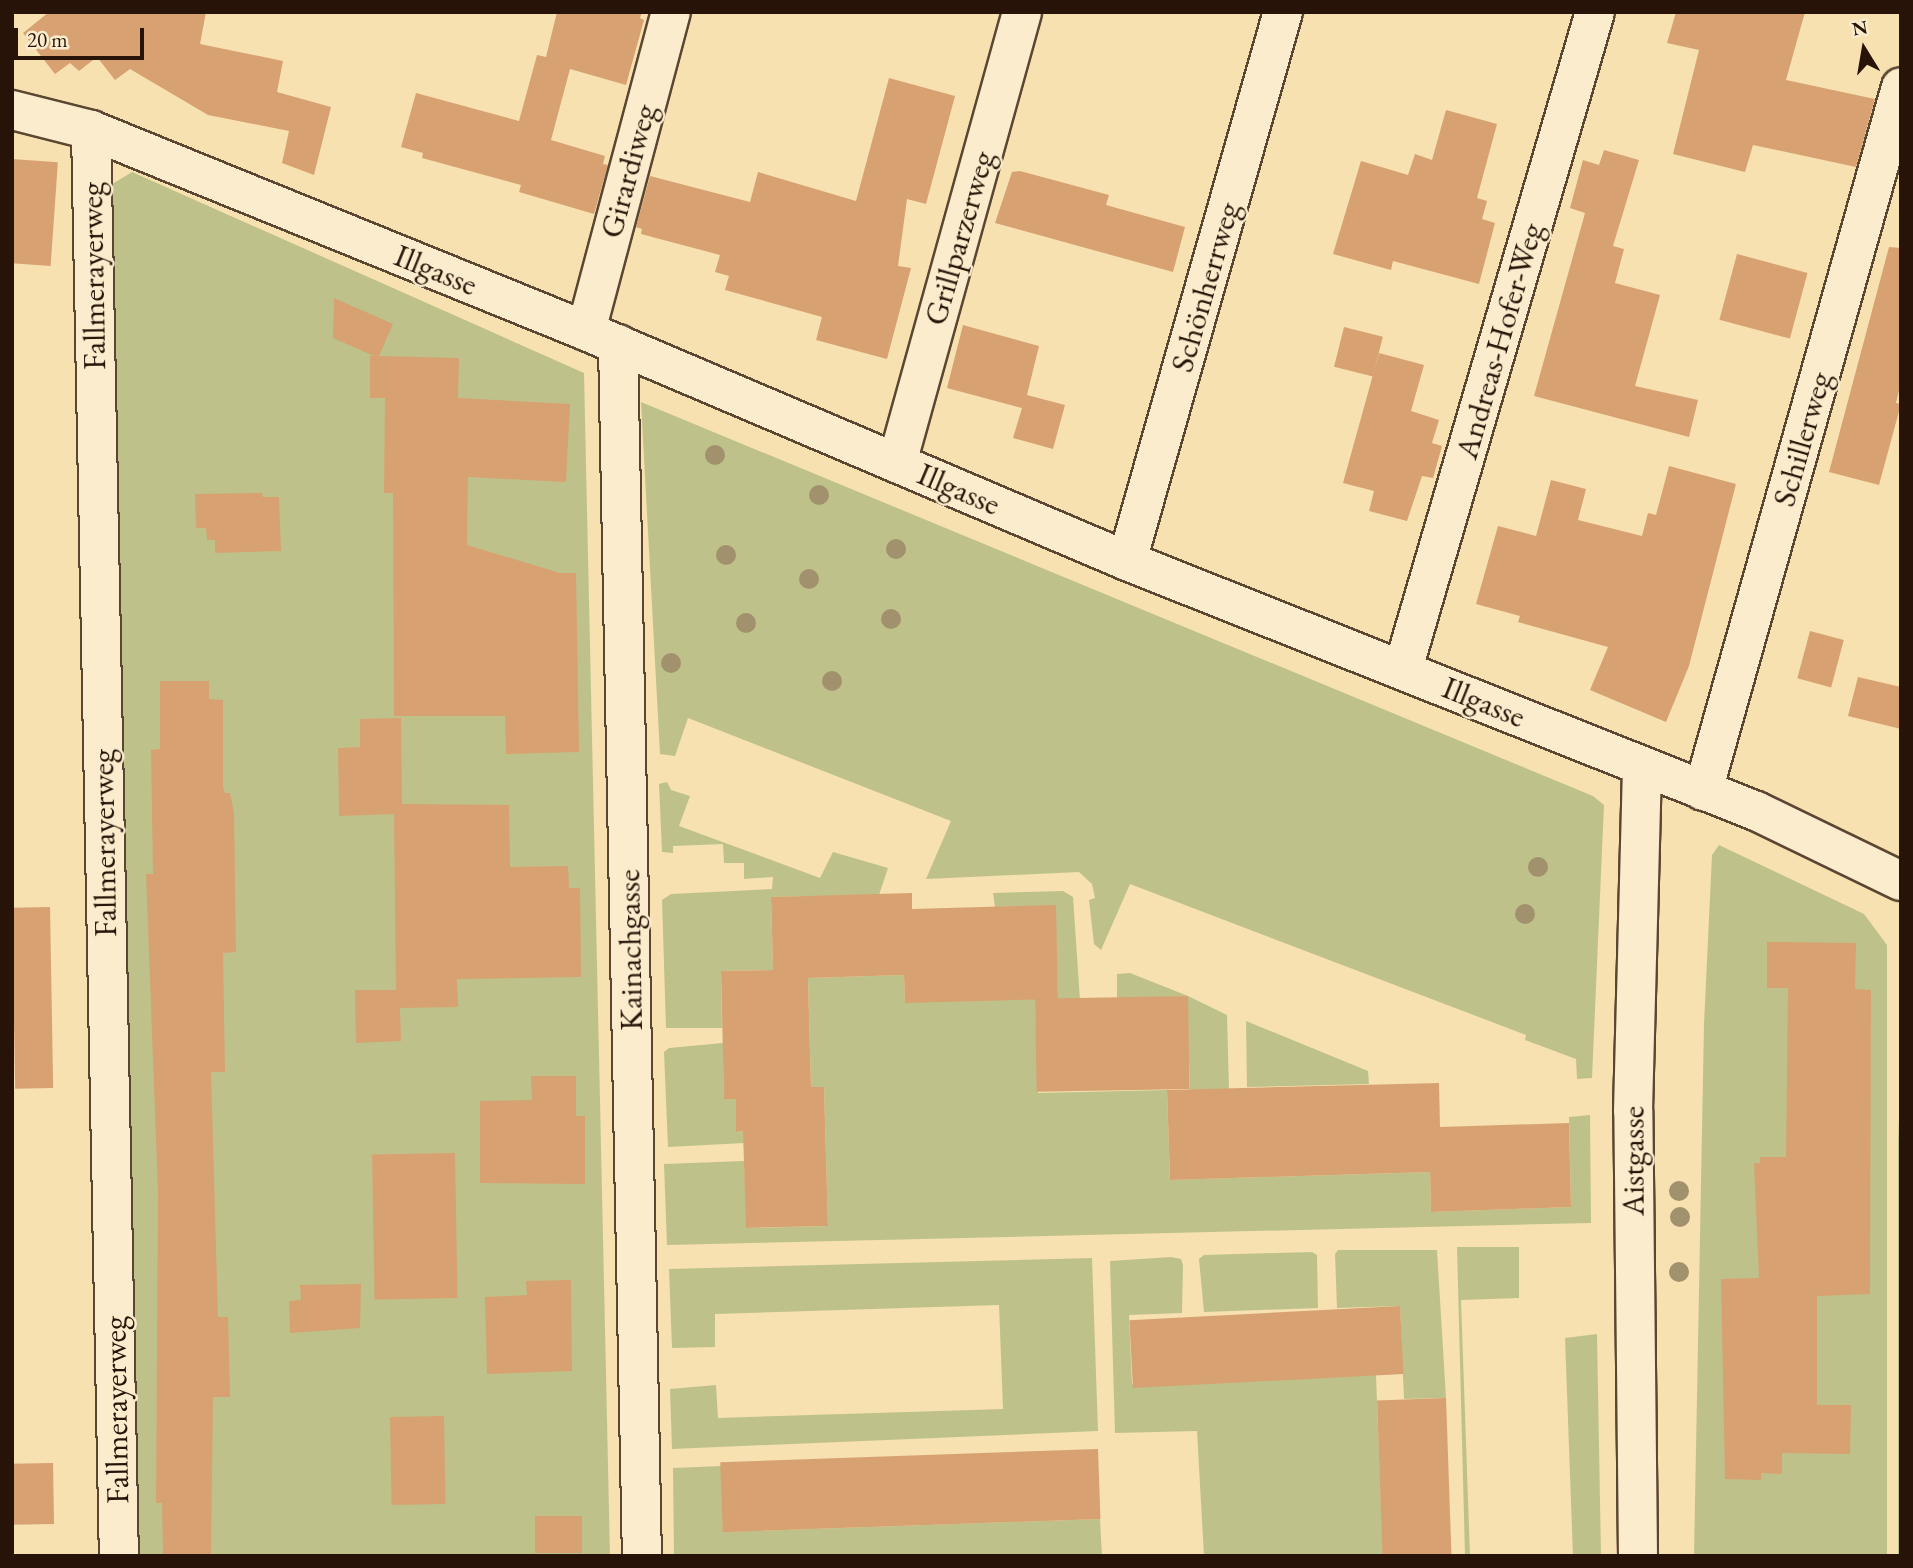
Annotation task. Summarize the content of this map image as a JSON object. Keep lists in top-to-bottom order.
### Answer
{
  "streets": {
    "street": [
      "Girardiweg",
      "Grillparzerweg",
      "Illgasse",
      "Fallmerayerweg",
      "Schönherrweg",
      "Andreas-Hofer-Weg",
      "Schillerweg",
      "Kainachgasse",
      "Aistgasse"
    ]
  },
  "crossings": [
    ["Girardiweg", "Illgasse"],
    ["Girardiweg", "Kainachgasse"],
    ["Grillparzerweg", "Illgasse"],
    ["Illgasse", "Fallmerayerweg"],
    ["Illgasse", "Schönherrweg"],
    ["Illgasse", "Andreas-Hofer-Weg"],
    ["Illgasse", "Schillerweg"],
    ["Illgasse", "Kainachgasse"],
    ["Illgasse", "Aistgasse"]
  ],
  "scale_bar": "20 m",
  "north": "top"
}
